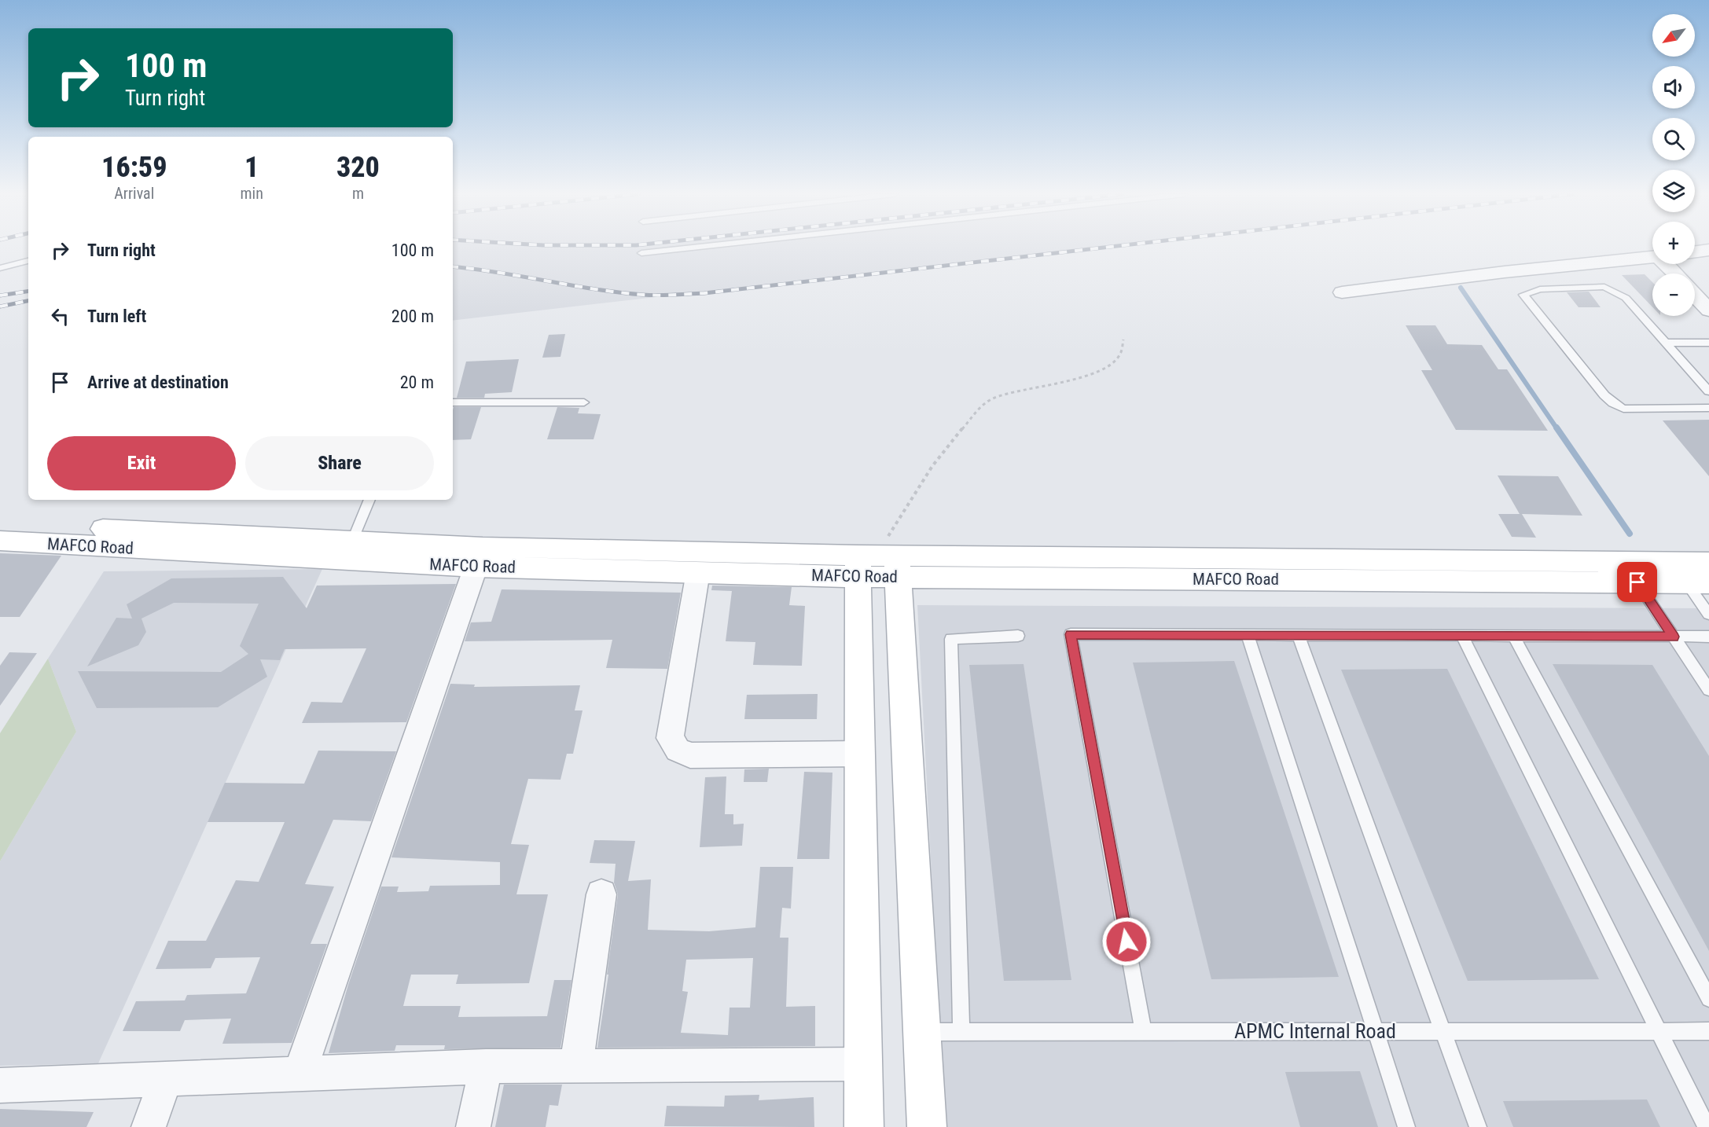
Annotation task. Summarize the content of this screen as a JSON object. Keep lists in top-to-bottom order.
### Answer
{
  "streets": {
    "main road": ["MAFCO Road"],
    "lane": ["APMC Internal Road"]
  },
  "north": "bottom left",
  "page": {
    "map_buttons": ["+", "−"],
    "turn": ["100 m", "Turn right"],
    "eta": [
      "16:59",
      "Arrival",
      "1",
      "min",
      "320",
      "m"
    ],
    "list": [
      {
        "name": "Turn right",
        "value": "100 m"
      },
      {
        "name": "Turn left",
        "value": "200 m"
      },
      {
        "name": "Arrive at destination",
        "value": "20 m"
      }
    ],
    "buttons": ["Exit", "Share"]
  }
}
